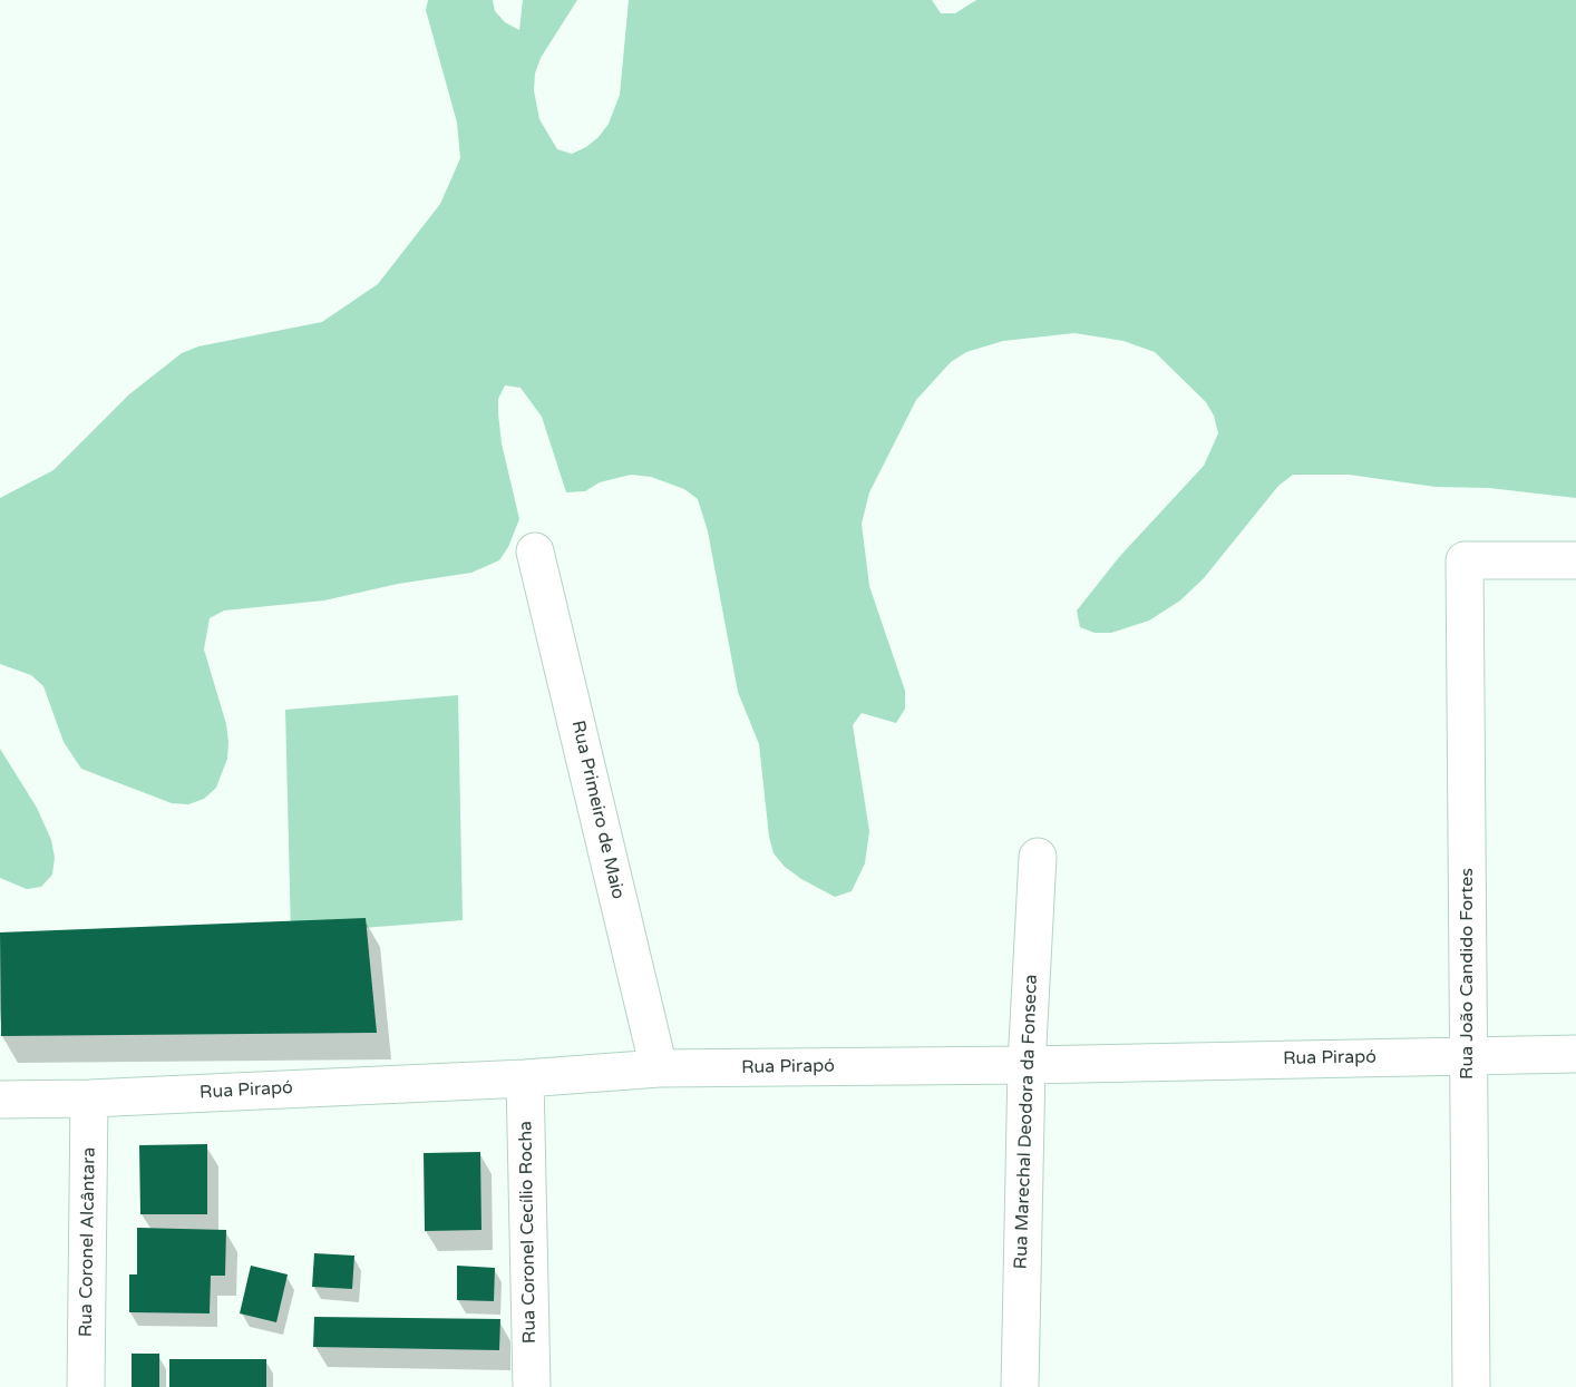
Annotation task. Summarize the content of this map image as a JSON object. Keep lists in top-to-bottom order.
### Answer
{
  "streets": {
    "street": [
      "Rua Primeiro de Maio",
      "Rua João Candido Fortes",
      "Rua Pirapó",
      "Rua Marechal Deodora da Fonseca",
      "Rua Coronel Cecílio Rocha",
      "Rua Coronel Alcântara"
    ]
  },
  "crossings": [
    ["Rua Primeiro de Maio", "Rua Pirapó"],
    ["Rua João Candido Fortes", "Rua Pirapó"],
    ["Rua Pirapó", "Rua Marechal Deodora da Fonseca"],
    ["Rua Pirapó", "Rua Coronel Cecílio Rocha"],
    ["Rua Pirapó", "Rua Coronel Alcântara"]
  ]
}
